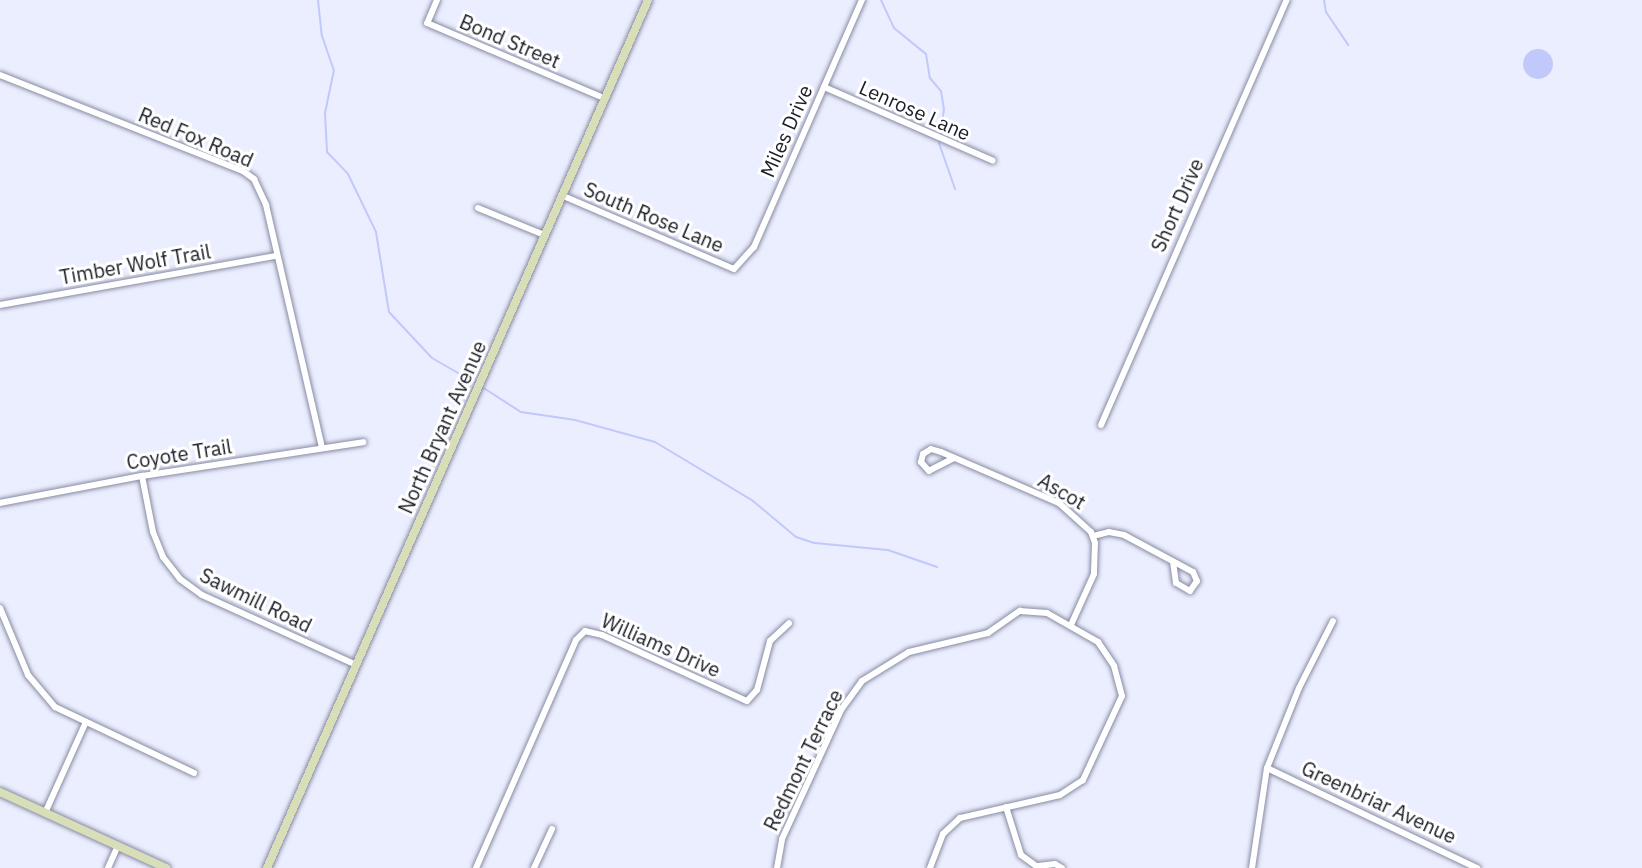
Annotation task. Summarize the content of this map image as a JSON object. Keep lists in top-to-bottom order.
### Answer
{
  "streets": {
    "street": [
      "Bond Street",
      "Lenrose Lane",
      "Miles Drive",
      "Red Fox Road",
      "Short Drive",
      "South Rose Lane",
      "Timber Wolf Trail",
      "North Bryant Avenue",
      "Coyote Trail",
      "Ascot",
      "Sawmill Road",
      "Williams Drive",
      "Redmont Terrace",
      "Greenbriar Avenue"
    ]
  },
  "crossings": [
    ["Bond Street", "North Bryant Avenue"],
    ["Lenrose Lane", "Miles Drive"],
    ["Miles Drive", "South Rose Lane"],
    ["Red Fox Road", "Timber Wolf Trail"],
    ["Red Fox Road", "Coyote Trail"],
    ["South Rose Lane", "North Bryant Avenue"],
    ["North Bryant Avenue", "Sawmill Road"],
    ["Coyote Trail", "Sawmill Road"],
    ["Ascot", "Redmont Terrace"]
  ]
}
